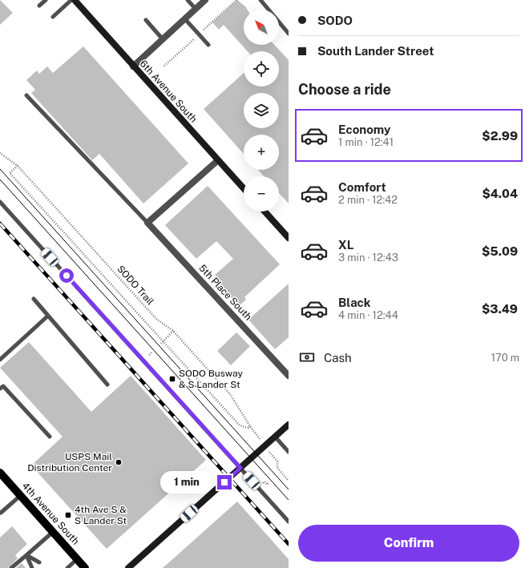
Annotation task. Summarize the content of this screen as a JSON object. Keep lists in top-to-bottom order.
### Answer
{
  "streets": {
    "main road": ["4th Avenue South"],
    "street": ["6th Avenue South", "5th Place South"],
    "path": ["SODO Trail"]
  },
  "places": {
    "transit": ["SODO Busway & S Lander St", "4th Ave S & S Lander St"],
    "other": ["USPS Mail Distribution Center"]
  },
  "north": "top left",
  "page": {
    "banner": ["SODO", "South Lander Street"],
    "map_buttons": ["+", "−"],
    "heading": "Choose a ride",
    "list": [
      {
        "name": "Economy",
        "note": "1 min · 12:41",
        "value": "$2.99"
      },
      {
        "name": "Comfort",
        "note": "2 min · 12:42",
        "value": "$4.04"
      },
      {
        "name": "XL",
        "note": "3 min · 12:43",
        "value": "$5.09"
      },
      {
        "name": "Black",
        "note": "4 min · 12:44",
        "value": "$3.49"
      }
    ],
    "pay": ["Cash", "170 m"],
    "bubble": "1 min",
    "buttons": "Confirm"
  }
}
